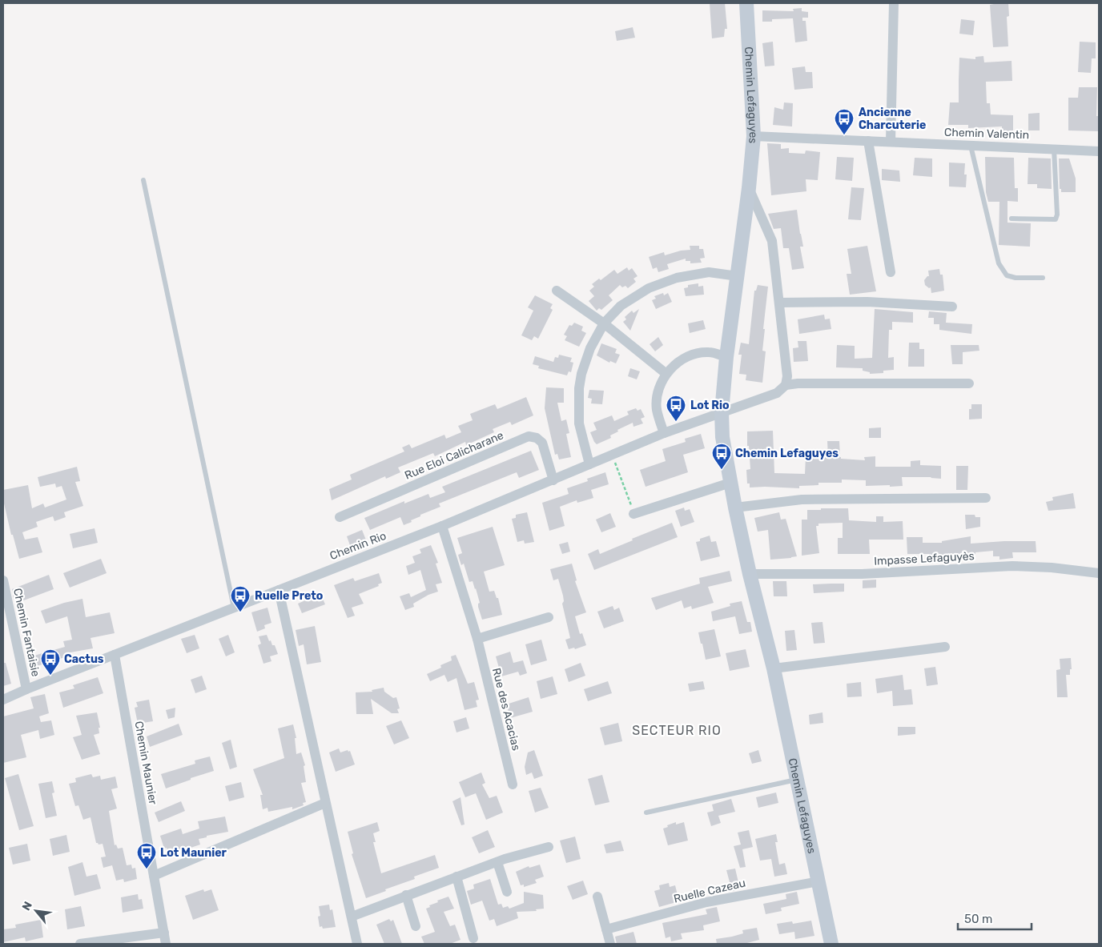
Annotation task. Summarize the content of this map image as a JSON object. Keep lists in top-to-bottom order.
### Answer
{
  "streets": {
    "main road": ["Chemin Lefaguyes"],
    "street": [
      "Chemin Valentin",
      "Rue Eloi Calicharane",
      "Chemin Rio",
      "Impasse Lefaguyès",
      "Chemin Fantaisie",
      "Rue des Acacias",
      "Chemin Maunier",
      "Ruelle Cazeau"
    ]
  },
  "crossings": [
    ["Chemin Lefaguyes", "Chemin Valentin"],
    ["Chemin Lefaguyes", "Chemin Rio"],
    ["Chemin Lefaguyes", "Impasse Lefaguyès"],
    ["Chemin Lefaguyes", "Ruelle Cazeau"],
    ["Rue Eloi Calicharane", "Chemin Rio"],
    ["Chemin Rio", "Chemin Fantaisie"],
    ["Chemin Rio", "Rue des Acacias"],
    ["Chemin Rio", "Chemin Maunier"]
  ],
  "districts": ["SECTEUR RIO"],
  "places": {
    "bus stop": [
      "Ancienne Charcuterie",
      "Lot Rio",
      "Chemin Lefaguyes",
      "Ruelle Preto",
      "Cactus",
      "Lot Maunier"
    ]
  },
  "scale_bar": "50 m",
  "north": "top left"
}
